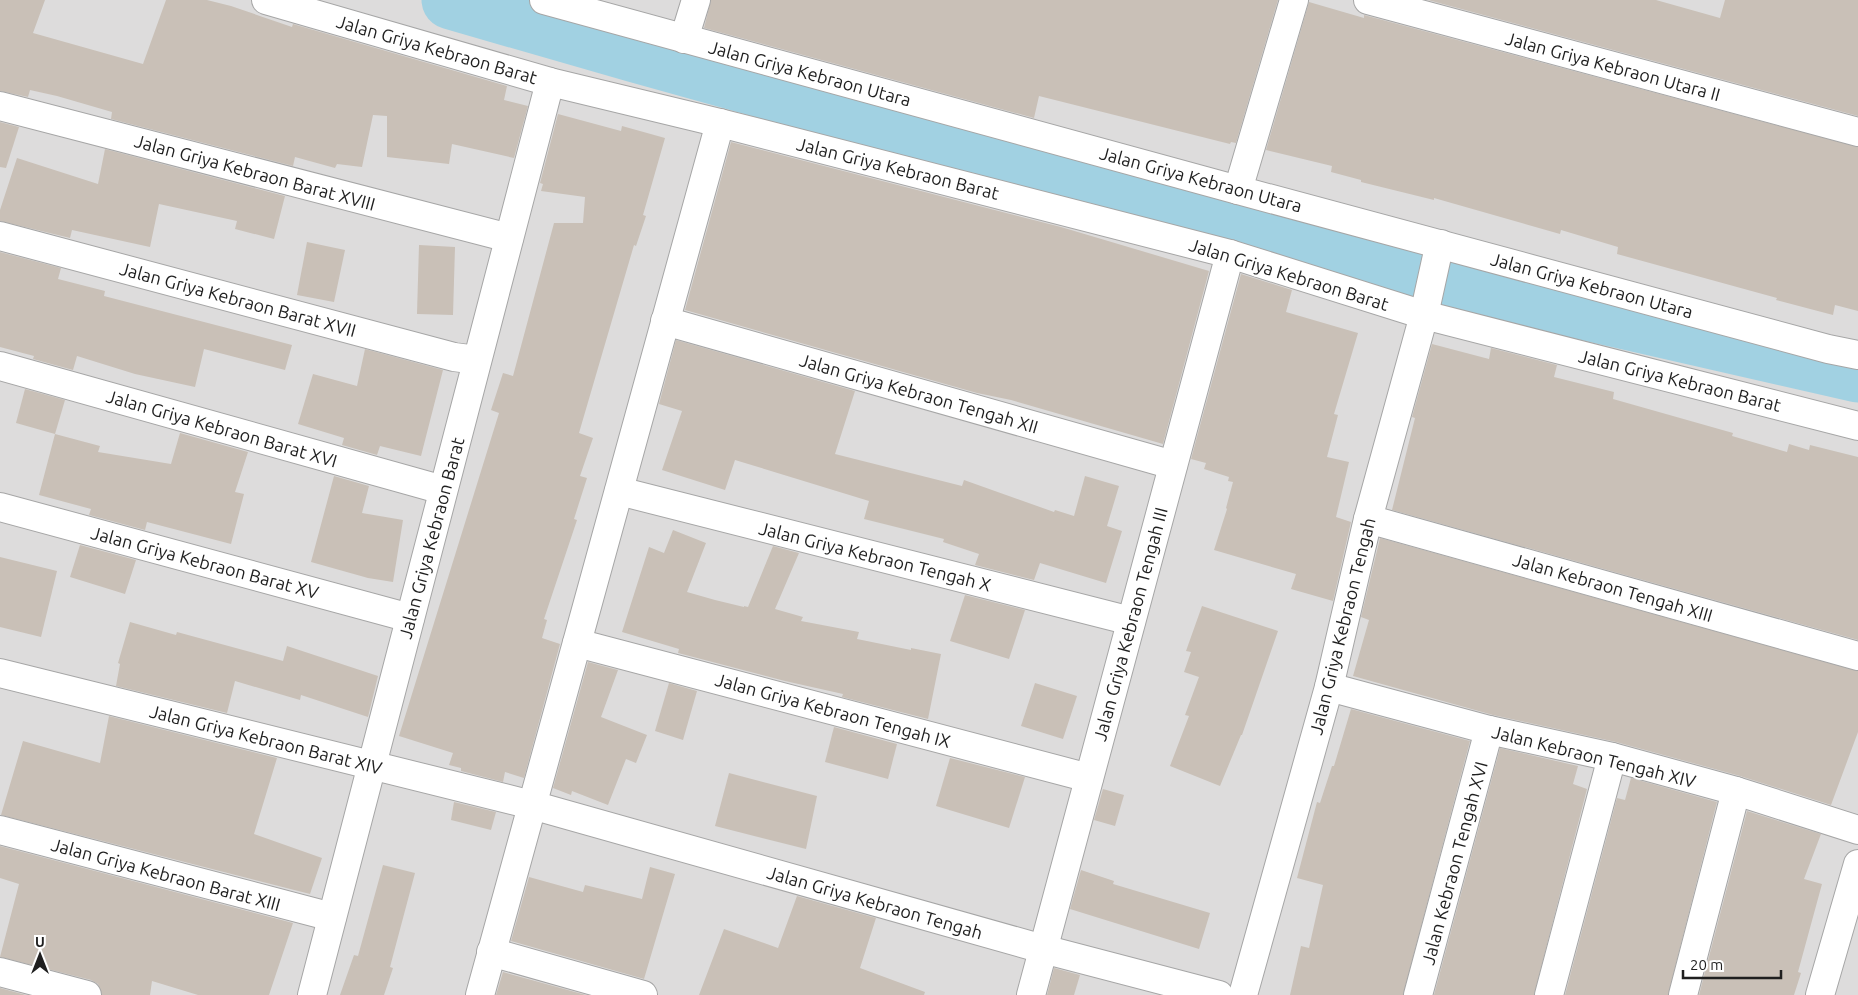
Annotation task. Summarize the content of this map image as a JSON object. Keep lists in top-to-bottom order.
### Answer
{
  "streets": {
    "street": [
      "Jalan Griya Kebraon Barat",
      "Jalan Griya Kebraon Utara II",
      "Jalan Griya Kebraon Utara",
      "Jalan Griya Kebraon Barat XVIII",
      "Jalan Griya Kebraon Barat XVII",
      "Jalan Griya Kebraon Tengah XII",
      "Jalan Griya Kebraon Barat XVI",
      "Jalan Griya Kebraon Tengah X",
      "Jalan Griya Kebraon Barat XV",
      "Jalan Kebraon Tengah XIII",
      "Jalan Griya Kebraon Tengah III",
      "Jalan Griya Kebraon Tengah",
      "Jalan Griya Kebraon Tengah IX",
      "Jalan Griya Kebraon Barat XIV",
      "Jalan Kebraon Tengah XIV",
      "Jalan Kebraon Tengah XVI",
      "Jalan Griya Kebraon Barat XIII"
    ]
  },
  "crossings": [
    ["Jalan Griya Kebraon Barat", "Jalan Griya Kebraon Barat XVIII"],
    ["Jalan Griya Kebraon Barat", "Jalan Griya Kebraon Barat XVII"],
    ["Jalan Griya Kebraon Barat", "Jalan Griya Kebraon Barat XVI"],
    ["Jalan Griya Kebraon Barat", "Jalan Griya Kebraon Barat XV"],
    ["Jalan Griya Kebraon Barat", "Jalan Griya Kebraon Tengah III"],
    ["Jalan Griya Kebraon Barat", "Jalan Griya Kebraon Tengah"],
    ["Jalan Griya Kebraon Barat", "Jalan Griya Kebraon Barat XIV"],
    ["Jalan Griya Kebraon Barat", "Jalan Griya Kebraon Barat XIII"],
    ["Jalan Griya Kebraon Utara", "Jalan Griya Kebraon Tengah"],
    ["Jalan Griya Kebraon Tengah XII", "Jalan Griya Kebraon Tengah III"],
    ["Jalan Griya Kebraon Tengah X", "Jalan Griya Kebraon Tengah III"],
    ["Jalan Kebraon Tengah XIII", "Jalan Griya Kebraon Tengah"],
    ["Jalan Griya Kebraon Tengah III", "Jalan Griya Kebraon Tengah"],
    ["Jalan Griya Kebraon Tengah III", "Jalan Griya Kebraon Tengah IX"],
    ["Jalan Griya Kebraon Tengah", "Jalan Griya Kebraon Barat XIV"],
    ["Jalan Griya Kebraon Tengah", "Jalan Kebraon Tengah XIV"],
    ["Jalan Kebraon Tengah XIV", "Jalan Kebraon Tengah XVI"]
  ],
  "scale_bar": "20 m",
  "north": "top"
}
